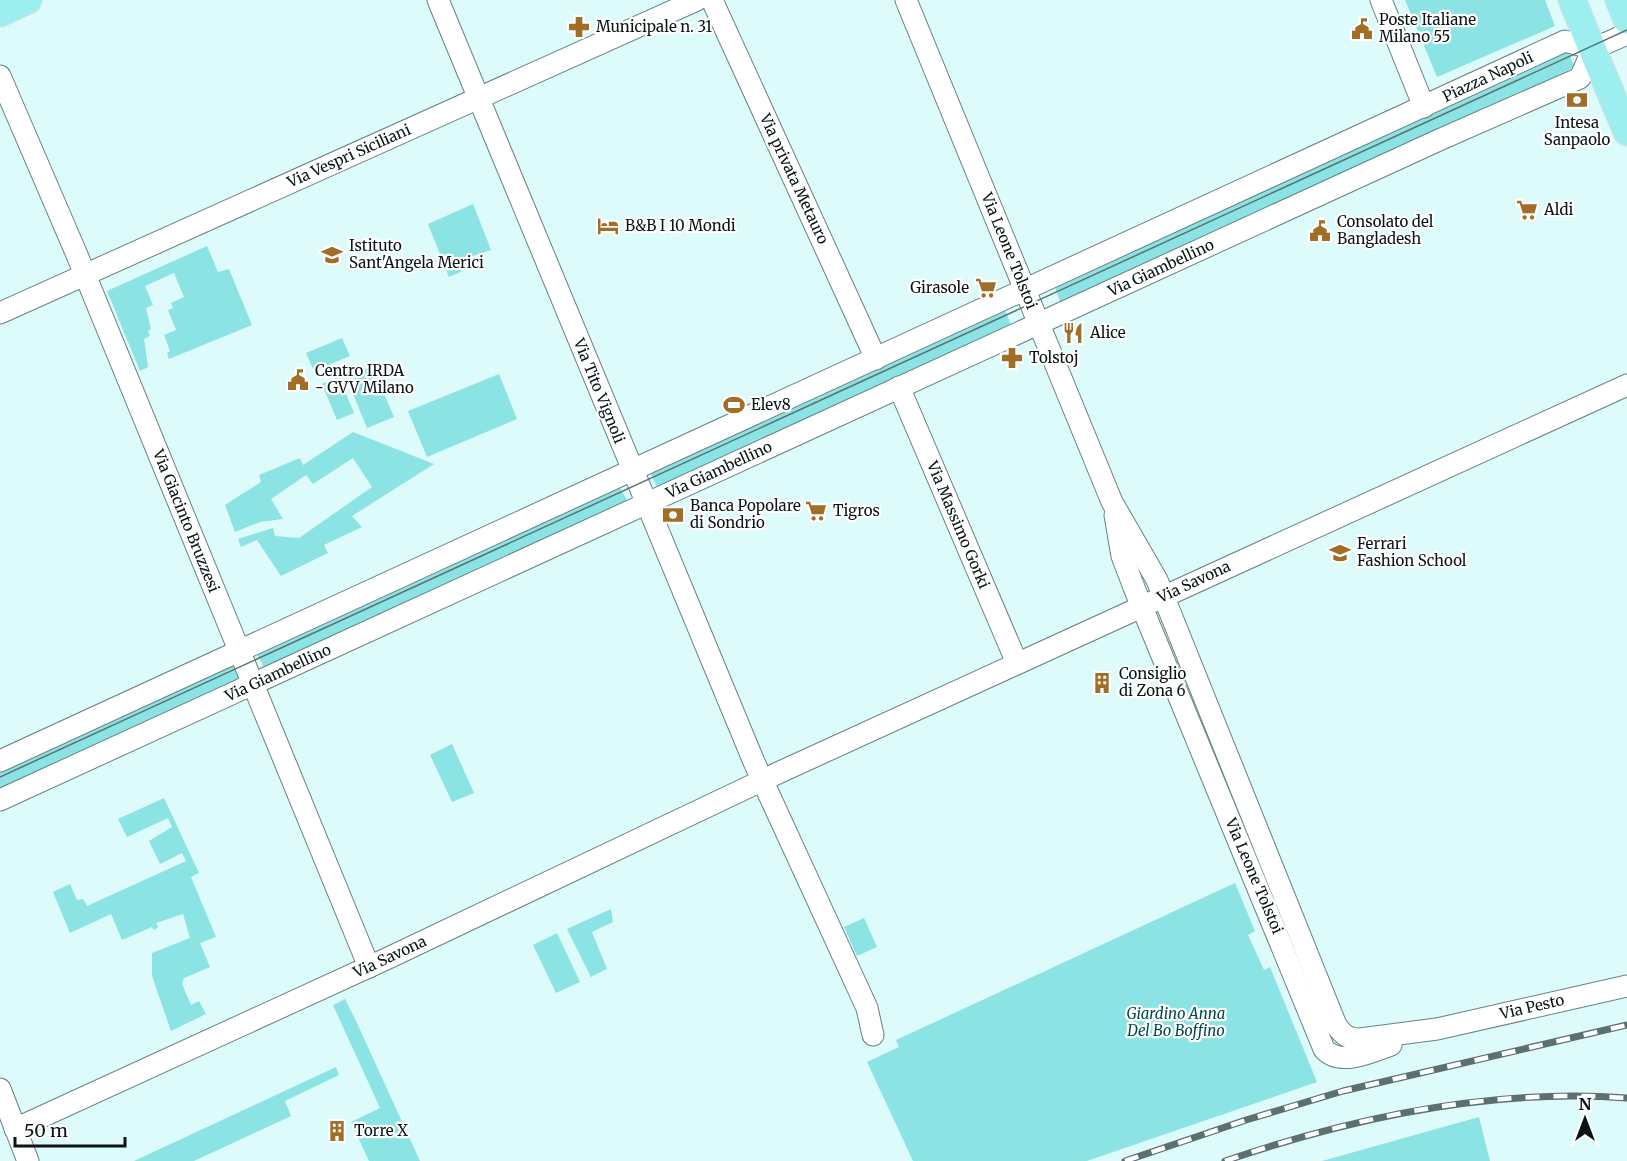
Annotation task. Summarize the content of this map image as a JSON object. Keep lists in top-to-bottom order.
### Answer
{
  "streets": {
    "street": [
      "Piazza Napoli",
      "Via Vespri Siciliani",
      "Via privata Metauro",
      "Via Leone Tolstoi",
      "Via Giambellino",
      "Via Tito Vignoli",
      "Via Giacinto Bruzzesi",
      "Via Massimo Gorki",
      "Via Savona",
      "Via Pesto"
    ]
  },
  "crossings": [
    ["Piazza Napoli", "Via Giambellino"],
    ["Via Vespri Siciliani", "Via Tito Vignoli"],
    ["Via Vespri Siciliani", "Via Giacinto Bruzzesi"],
    ["Via Leone Tolstoi", "Via Giambellino"],
    ["Via Leone Tolstoi", "Via Savona"],
    ["Via Leone Tolstoi", "Via Pesto"],
    ["Via Giambellino", "Via Tito Vignoli"],
    ["Via Giambellino", "Via Giacinto Bruzzesi"],
    ["Via Giambellino", "Via Massimo Gorki"],
    ["Via Tito Vignoli", "Via Savona"],
    ["Via Giacinto Bruzzesi", "Via Savona"],
    ["Via Massimo Gorki", "Via Savona"]
  ],
  "parks": ["Giardino Anna Del Bo Boffino"],
  "places": {
    "pharmacy": ["Municipale n. 31", "Tolstoj"],
    "public building": ["Poste Italiane Milano 55", "Consolato del Bangladesh", "Centro IRDA - GVV Milano"],
    "bank": ["Intesa Sanpaolo", "Banca Popolare di Sondrio"],
    "supermarket": ["Aldi", "Girasole", "Tigros"],
    "hotel": ["B&B I 10 Mondi"],
    "school or university": ["Istituto Sant'Angela Merici", "Ferrari Fashion School"],
    "restaurant": ["Alice"],
    "sports": ["Elev8"],
    "building": ["Consiglio di Zona 6", "Torre X"]
  },
  "scale_bar": "50 m",
  "north": "top"
}
